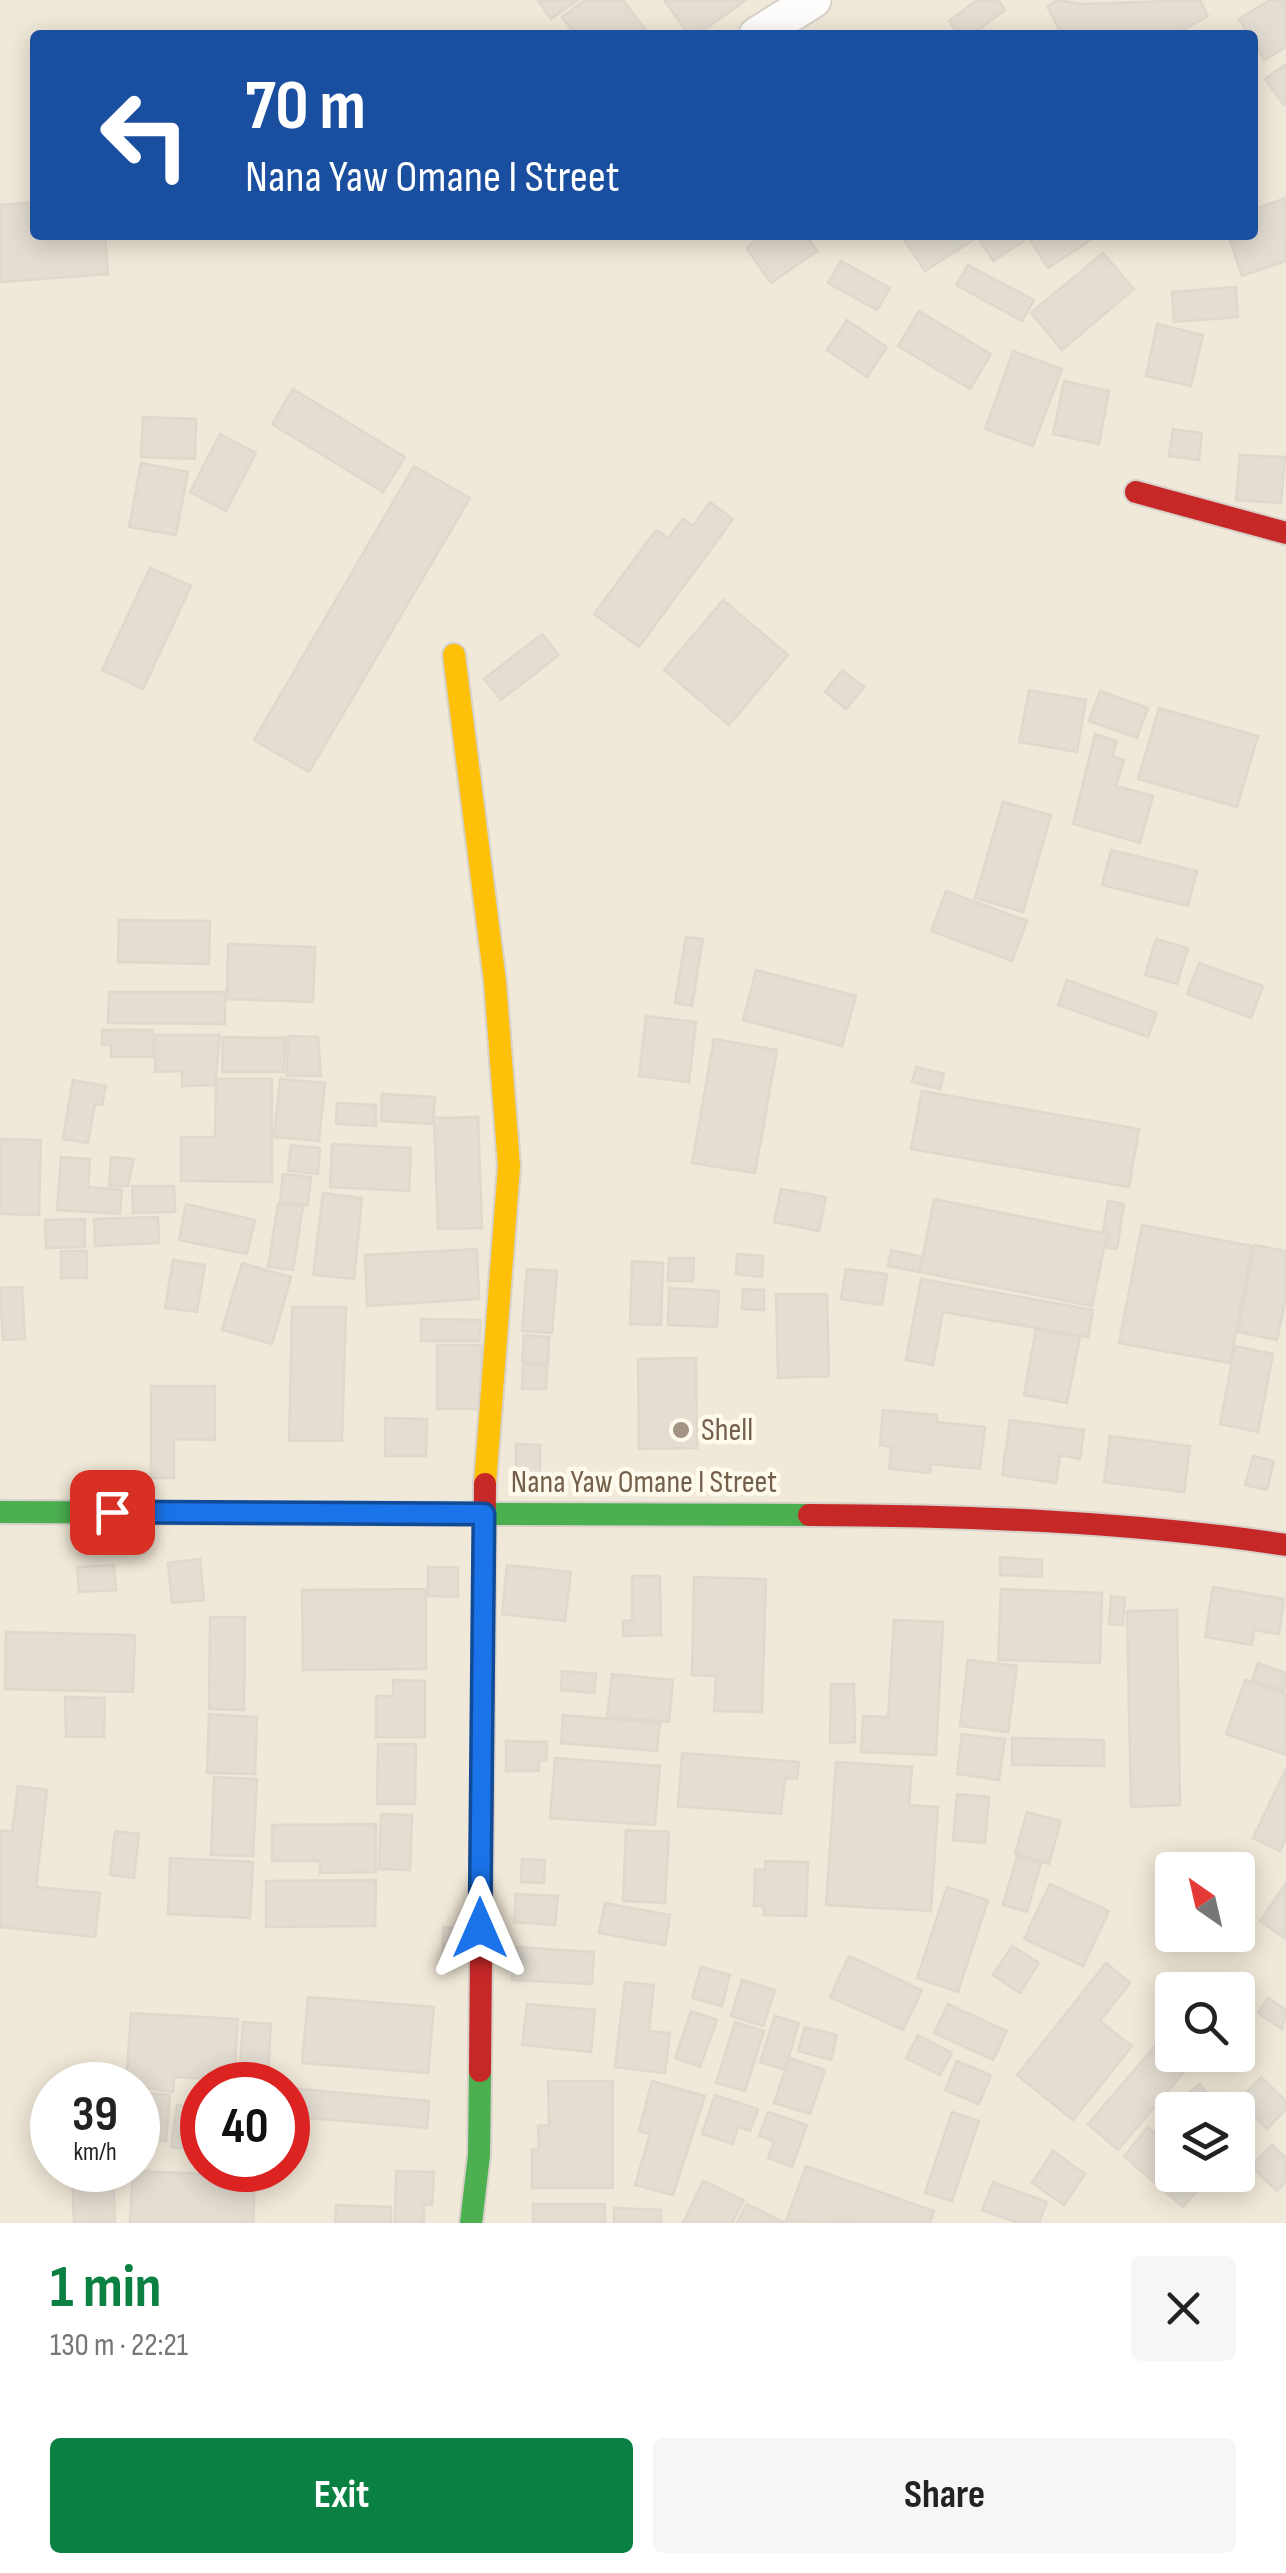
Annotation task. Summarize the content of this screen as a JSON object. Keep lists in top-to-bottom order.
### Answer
{
  "streets": {
    "street": ["Nana Yaw Omane I Street"]
  },
  "places": ["Shell"],
  "north": "top left",
  "page": {
    "turn": ["70 m", "Nana Yaw Omane I Street"],
    "speed": "39 km/h",
    "limit": "40",
    "heading": ["1 min", "130 m · 22:21"],
    "buttons": ["Exit", "Share"]
  }
}
